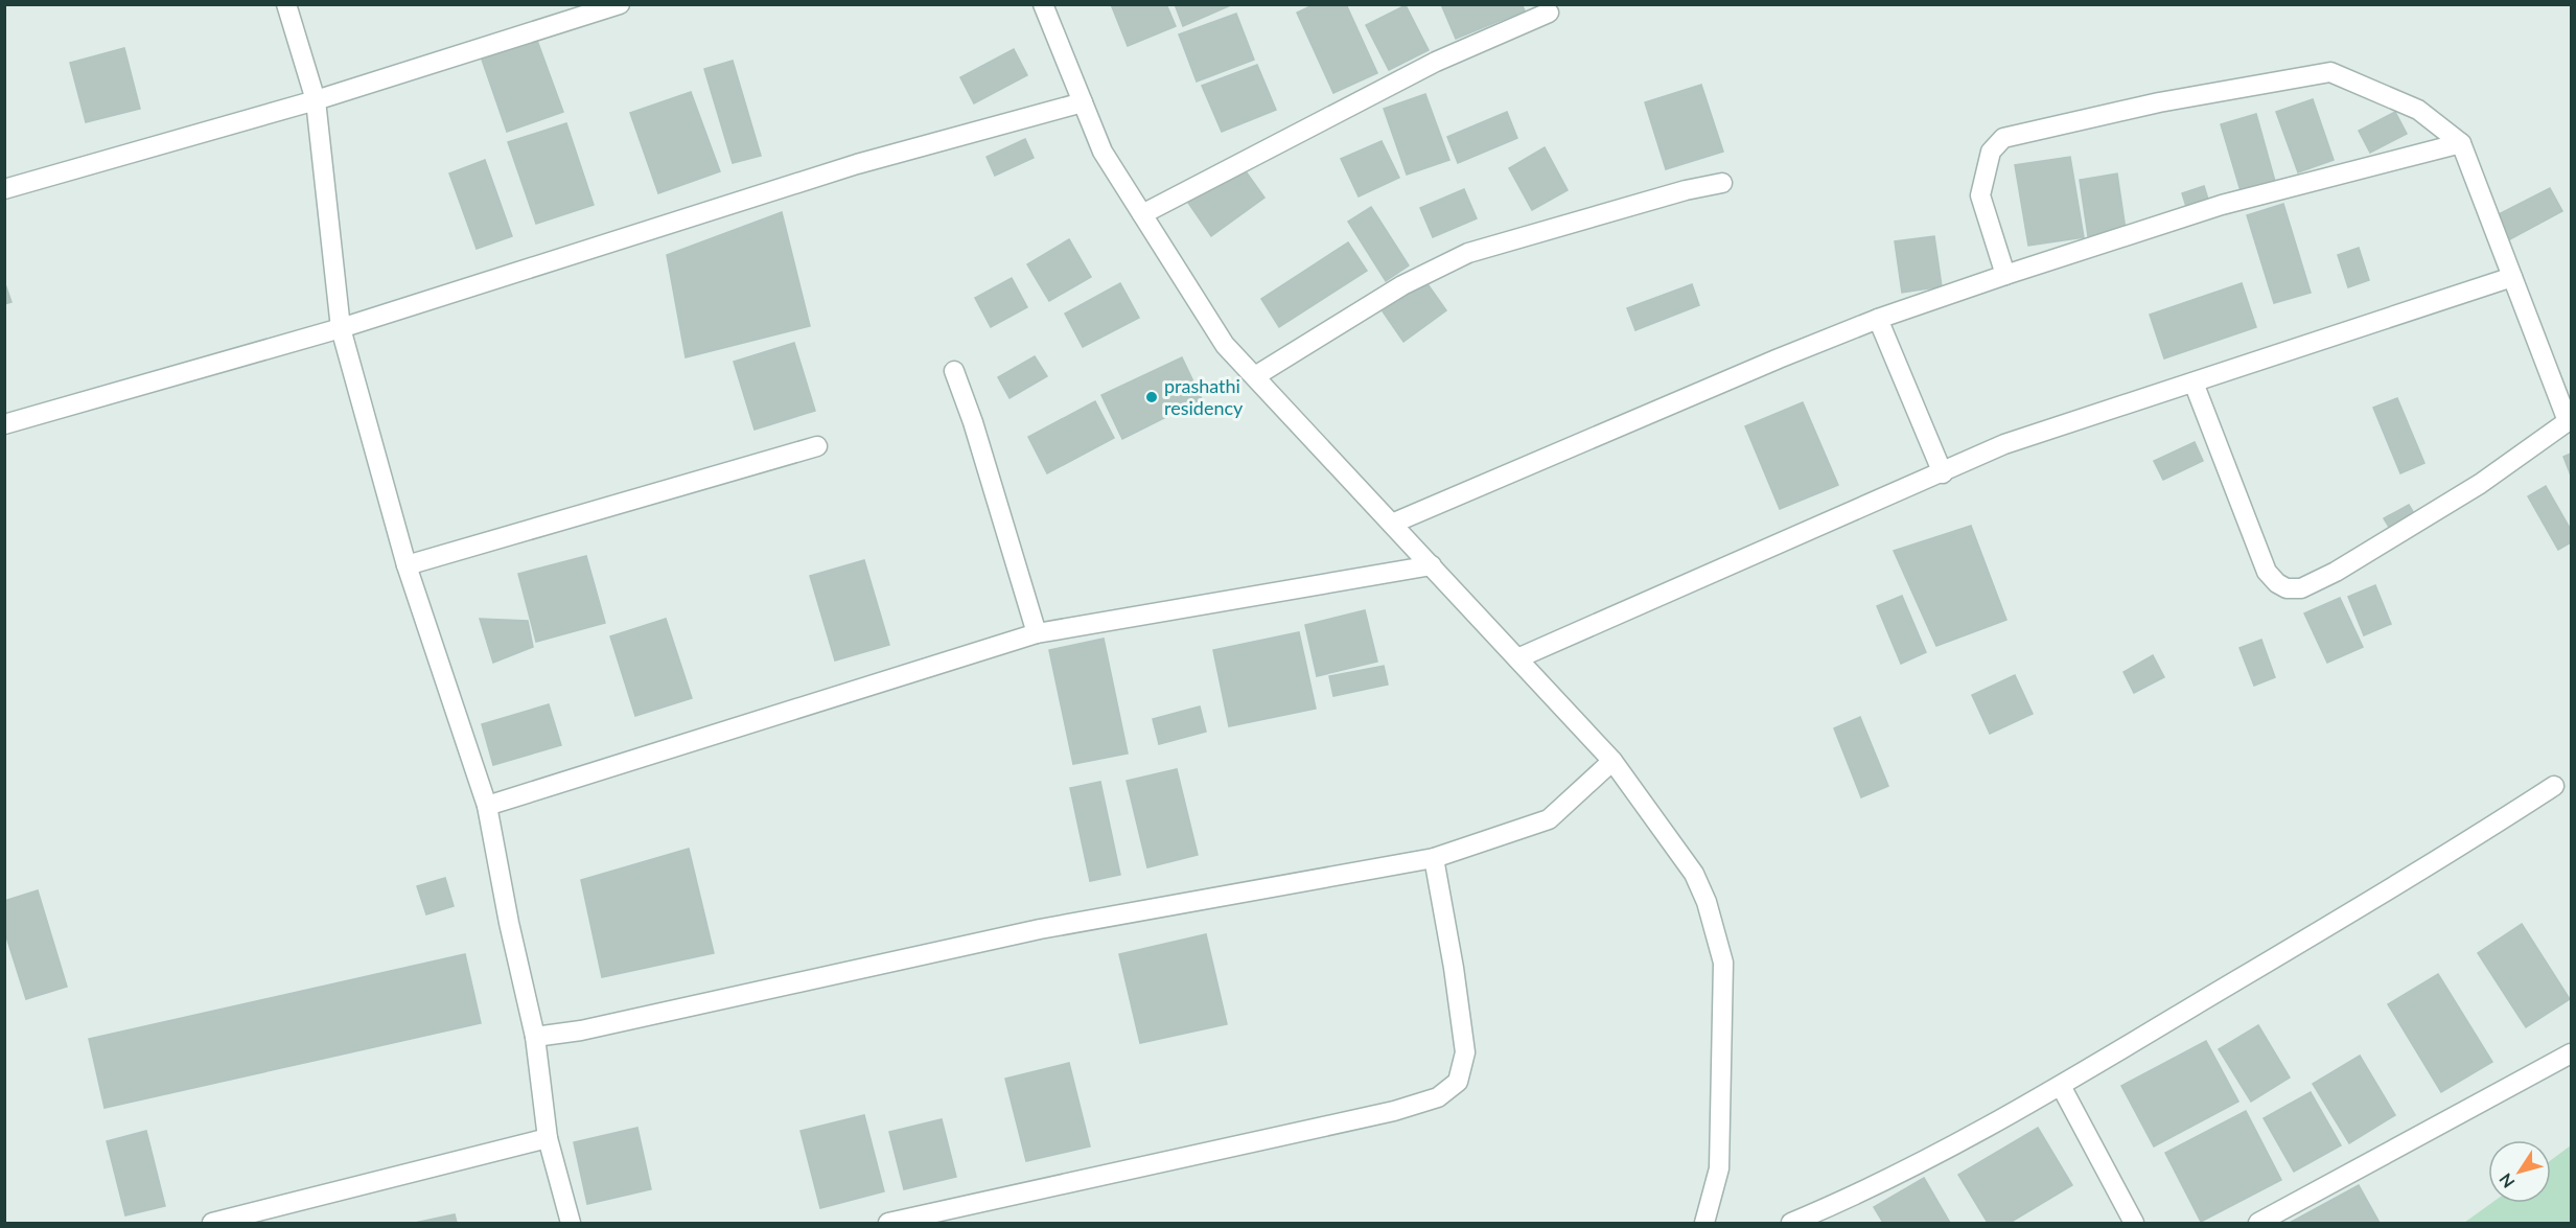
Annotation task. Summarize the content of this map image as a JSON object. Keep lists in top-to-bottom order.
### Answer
{
  "places": ["prashathi residency"],
  "north": "bottom left"
}
